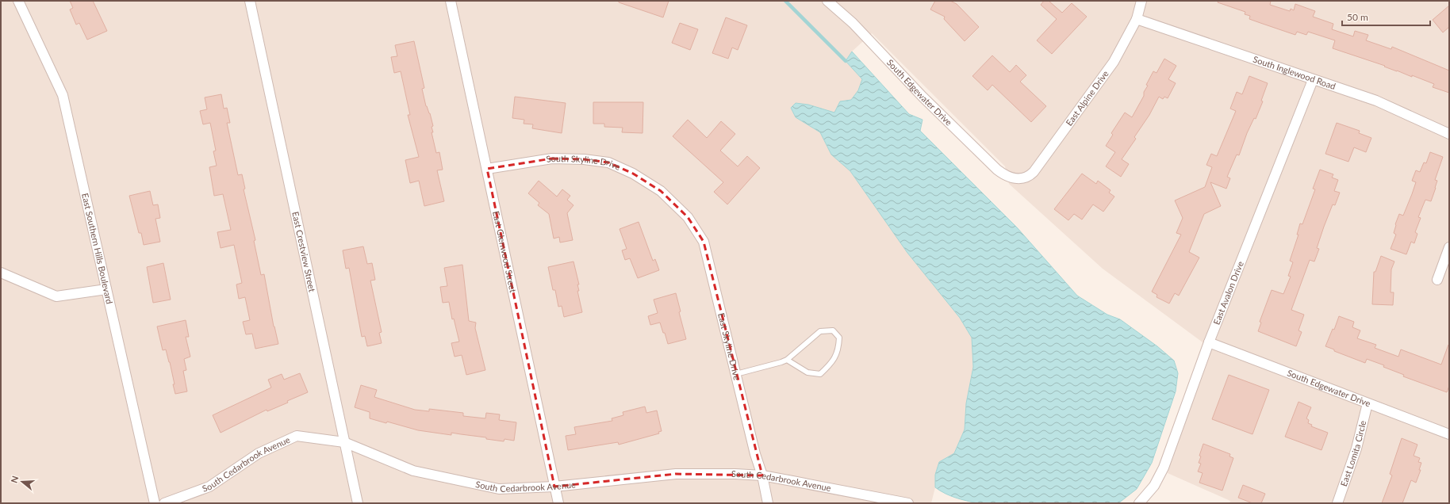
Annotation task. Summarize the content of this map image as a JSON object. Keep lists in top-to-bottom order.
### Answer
{
  "streets": {
    "street": [
      "South Inglewood Road",
      "South Edgewater Drive",
      "East Alpine Drive",
      "South Skyline Drive",
      "East Southern Hills Boulevard",
      "East Crestview Street",
      "East Glenwood Street",
      "East Avalon Drive",
      "East Skyline Drive",
      "East Lomita Circle",
      "South Cedarbrook Avenue"
    ]
  },
  "crossings": [
    ["South Inglewood Road", "East Alpine Drive"],
    ["South Inglewood Road", "East Avalon Drive"],
    ["South Edgewater Drive", "East Alpine Drive"],
    ["South Edgewater Drive", "East Avalon Drive"],
    ["South Edgewater Drive", "East Lomita Circle"],
    ["South Skyline Drive", "East Glenwood Street"],
    ["South Skyline Drive", "East Skyline Drive"],
    ["East Crestview Street", "South Cedarbrook Avenue"],
    ["East Glenwood Street", "South Cedarbrook Avenue"],
    ["East Skyline Drive", "South Cedarbrook Avenue"]
  ],
  "scale_bar": "50 m",
  "north": "left"
}
